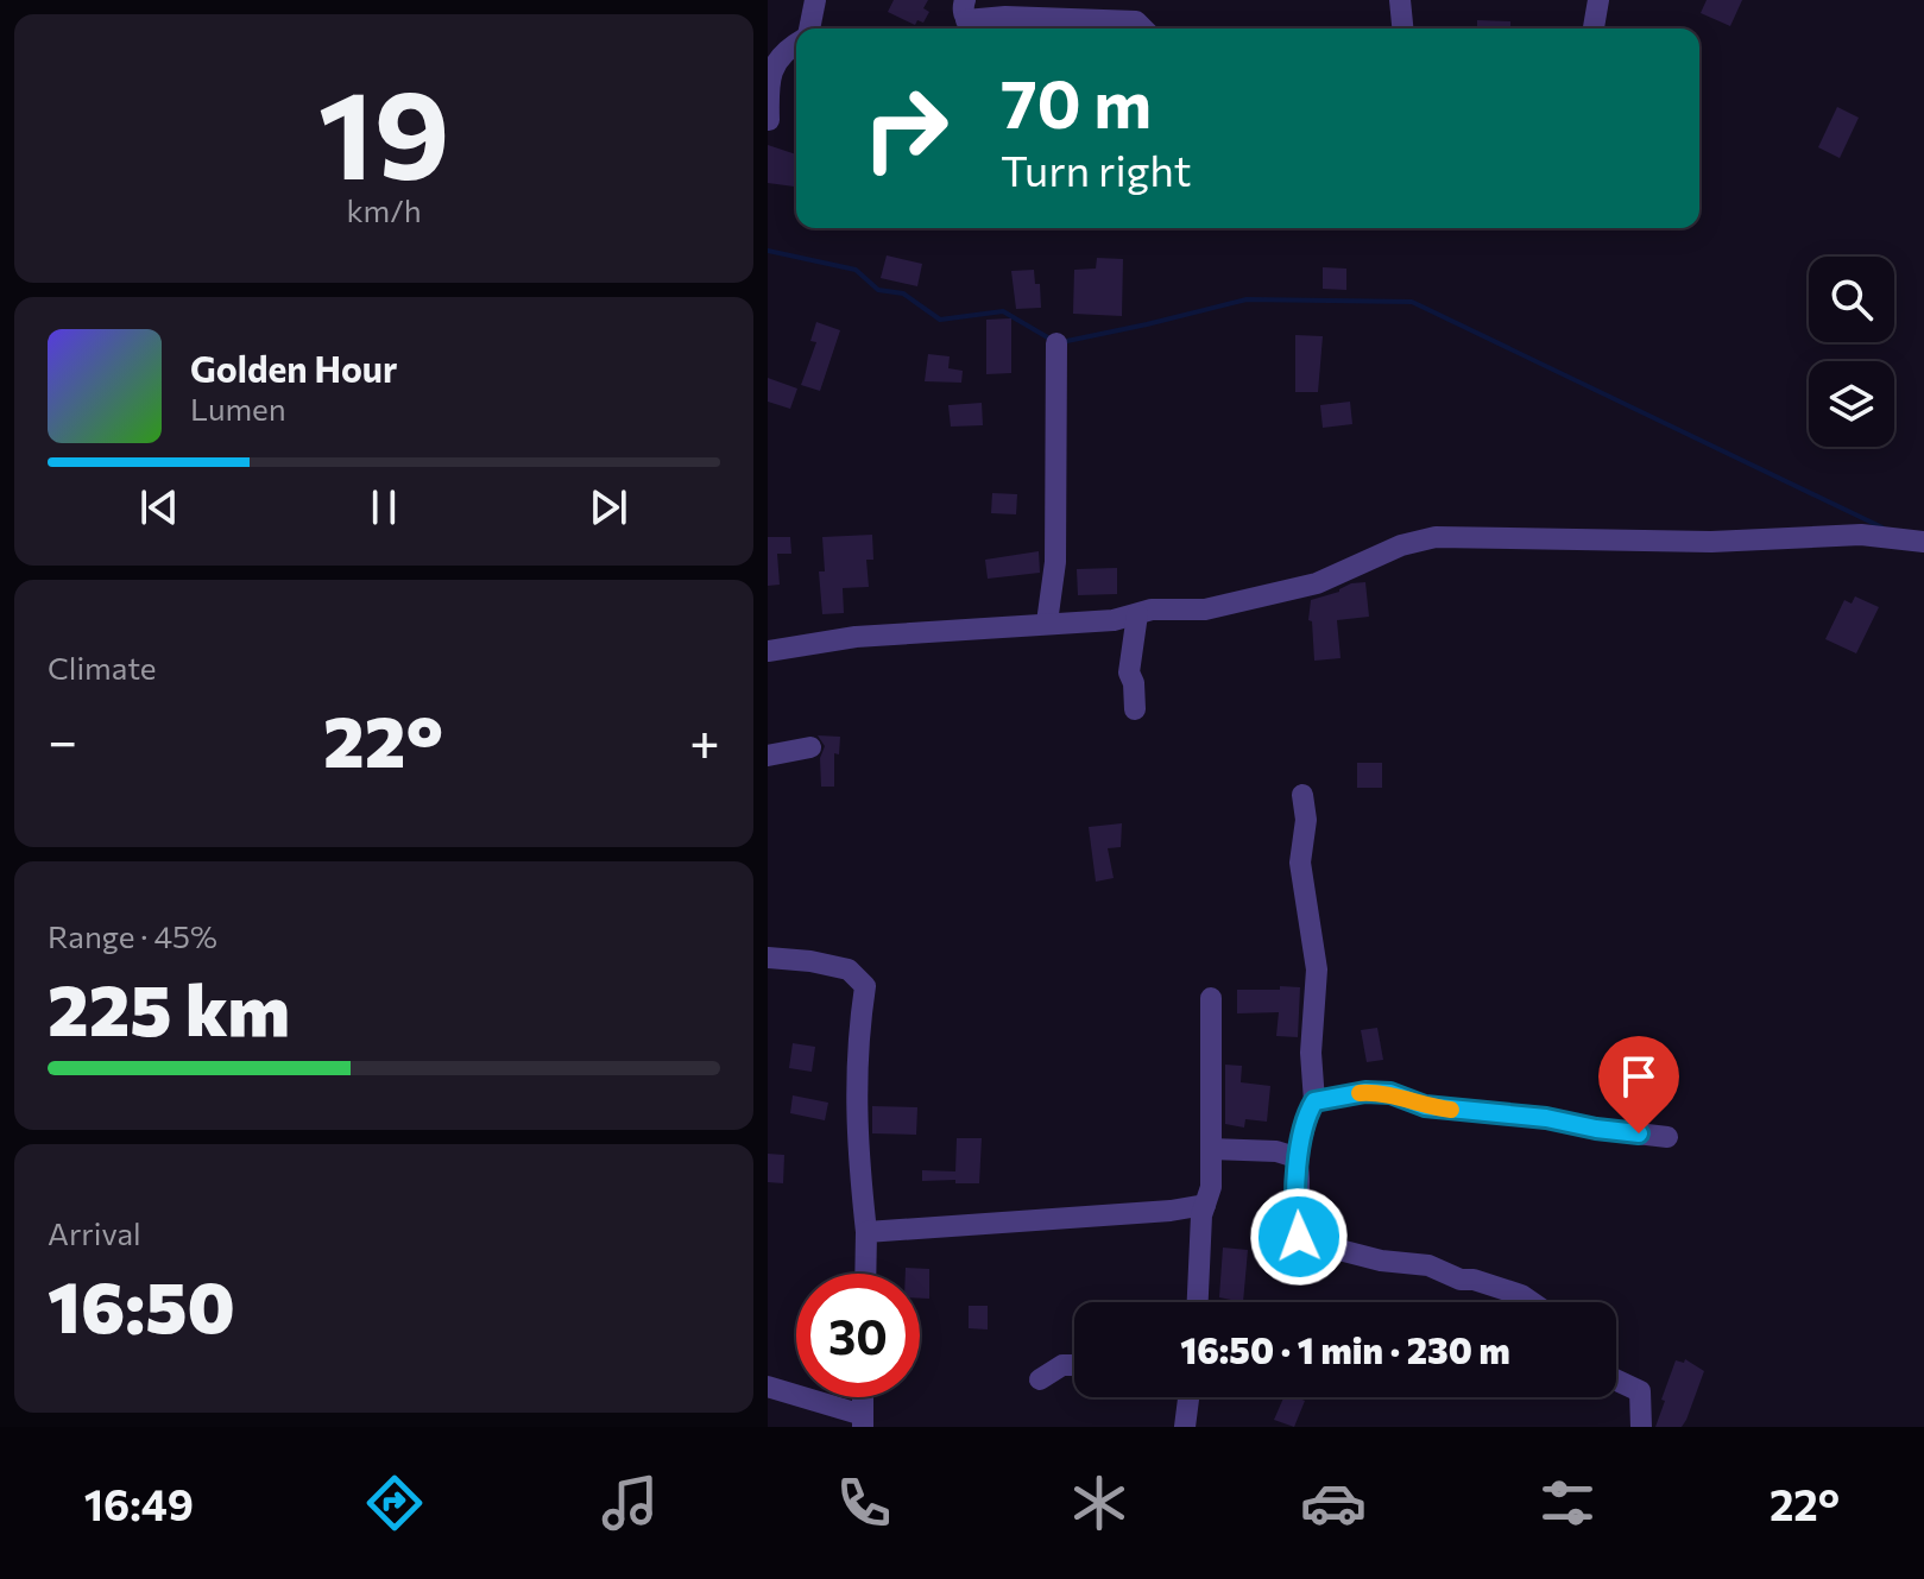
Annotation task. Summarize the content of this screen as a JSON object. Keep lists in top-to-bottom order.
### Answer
{
  "page": {
    "tile": [
      ["19", "km/h"],
      "Climate",
      ["Range · 45%", "225 km"],
      ["Arrival", "16:50"]
    ],
    "turn": ["70 m", "Turn right"],
    "song": ["Golden Hour", "Lumen"],
    "heat": ["−", "22°", "+"],
    "limit": "30",
    "trip": "16:50 · 1 min · 230 m",
    "tabs": ["16:49", "22°"]
  }
}
